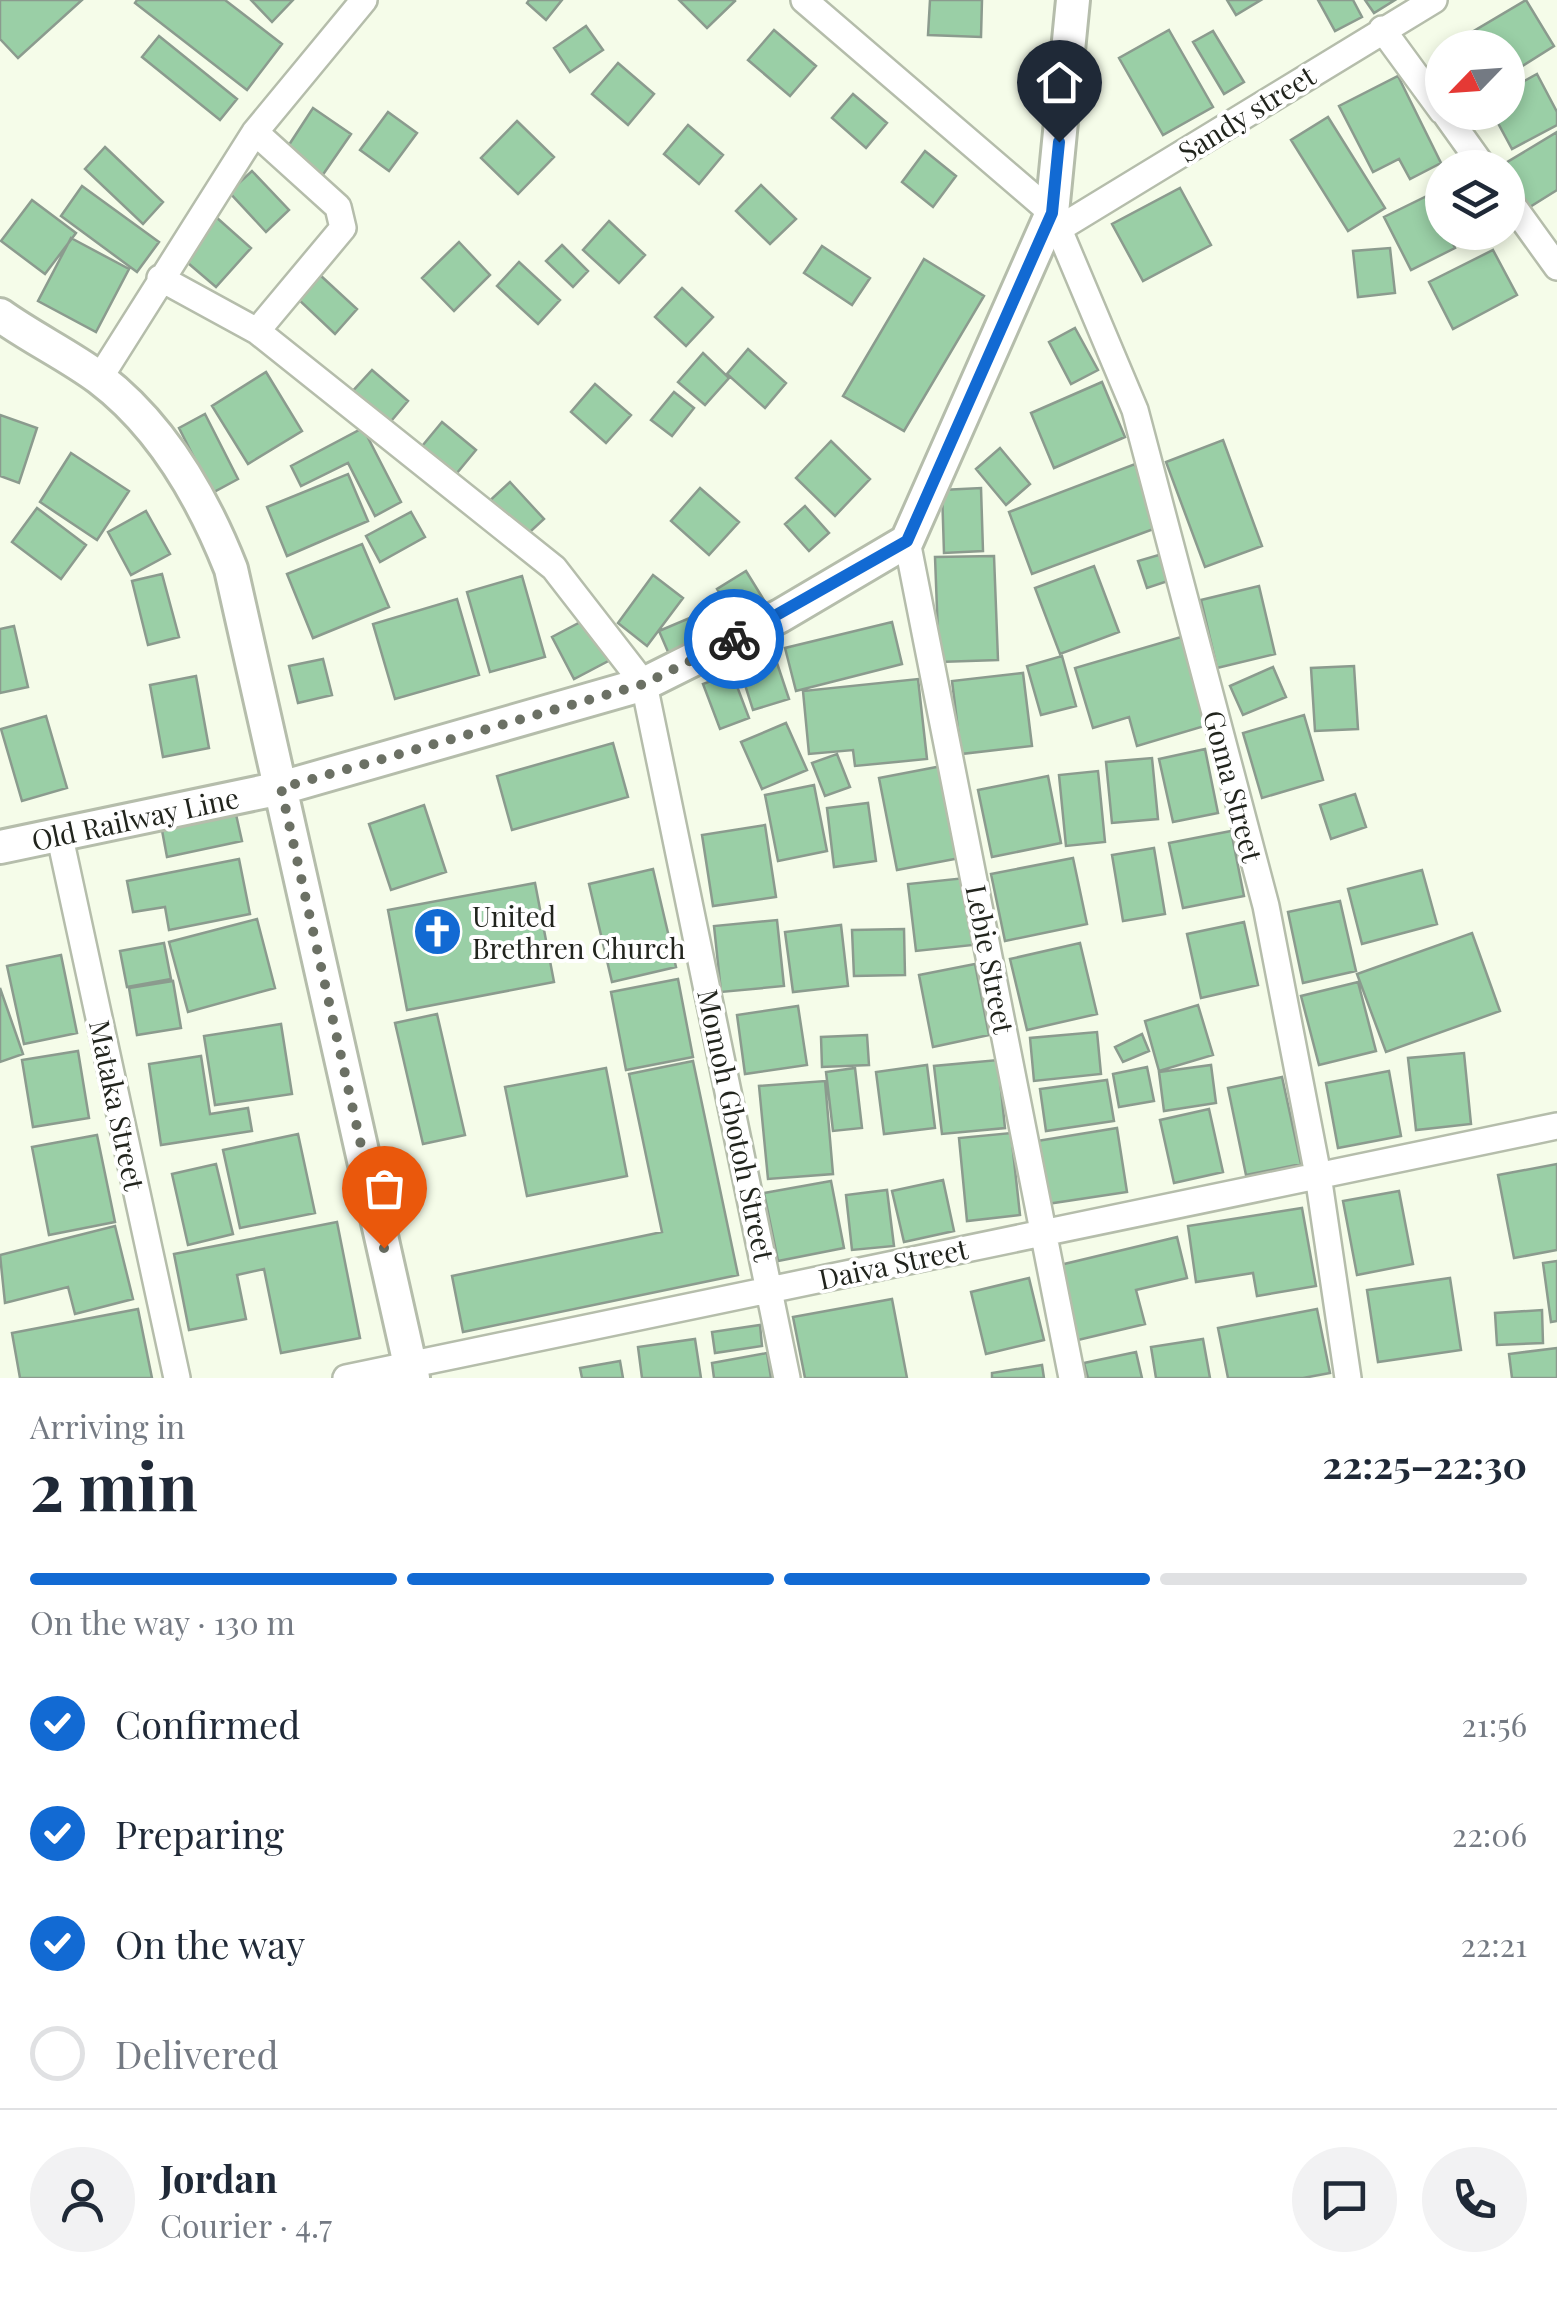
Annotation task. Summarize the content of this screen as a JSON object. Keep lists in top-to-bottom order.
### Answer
{
  "streets": {
    "street": [
      "Sandy street",
      "Goma Street",
      "Old Railway Line",
      "Lebie Street",
      "Mataka Street",
      "Momoh Gbotoh Street",
      "Daiva Street"
    ]
  },
  "crossings": [
    ["Sandy street", "Goma Street"],
    ["Goma Street", "Daiva Street"],
    ["Old Railway Line", "Lebie Street"],
    ["Old Railway Line", "Mataka Street"],
    ["Old Railway Line", "Momoh Gbotoh Street"],
    ["Lebie Street", "Daiva Street"],
    ["Momoh Gbotoh Street", "Daiva Street"]
  ],
  "places": {
    "church": ["United Brethren Church"]
  },
  "north": "bottom left",
  "page": {
    "heading": ["2 min", "Arriving in", "22:25–22:30"],
    "panel": ["Jordan", "Courier · 4.7"],
    "bar": "On the way · 130 m",
    "list": [
      ["Confirmed", "21:56"],
      ["Preparing", "22:06"],
      ["On the way", "22:21"],
      "Delivered"
    ]
  }
}
